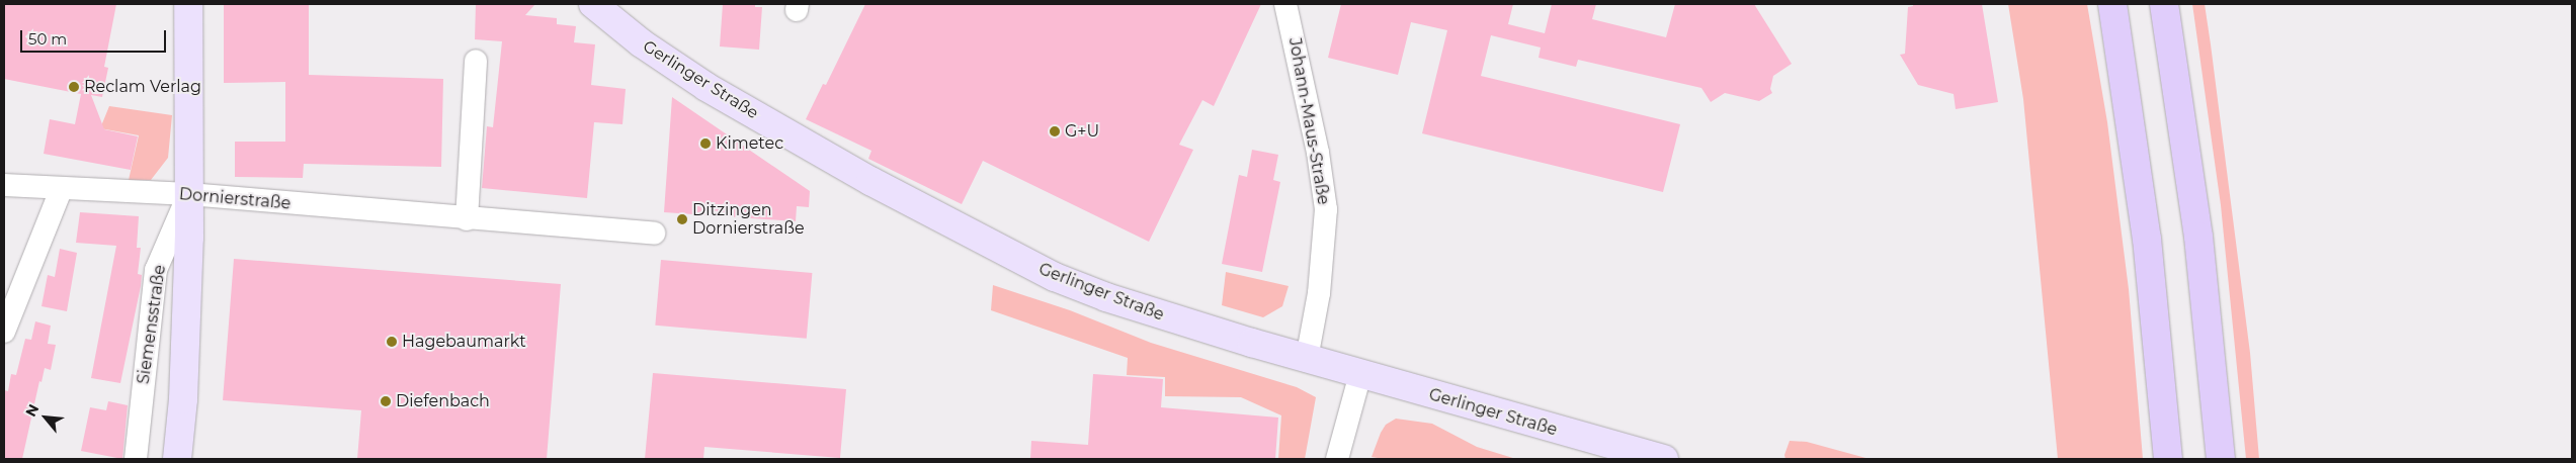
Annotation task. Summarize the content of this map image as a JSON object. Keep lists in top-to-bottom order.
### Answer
{
  "streets": {
    "main road": ["Gerlinger Straße", "Siemensstraße"],
    "street": ["Johann-Maus-Straße", "Dornierstraße"]
  },
  "crossings": [
    ["Gerlinger Straße", "Johann-Maus-Straße"],
    ["Dornierstraße", "Siemensstraße"]
  ],
  "places": [
    "Reclam Verlag",
    "G+U",
    "Kimetec",
    "Ditzingen Dornierstraße",
    "Hagebaumarkt",
    "Diefenbach"
  ],
  "scale_bar": "50 m",
  "north": "top left"
}
